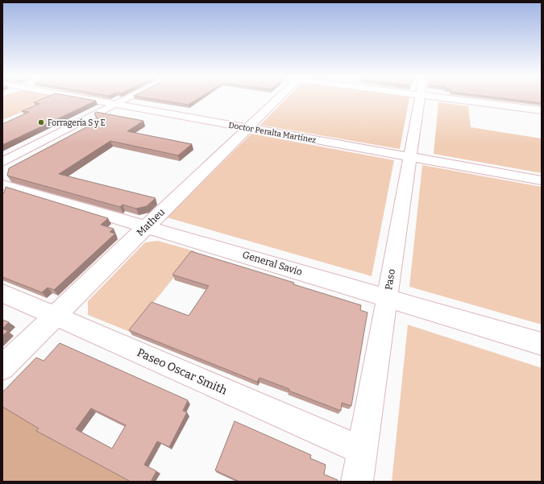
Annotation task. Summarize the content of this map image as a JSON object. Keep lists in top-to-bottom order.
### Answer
{
  "streets": {
    "street": [
      "Doctor Peralta Martínez",
      "Matheu",
      "General Savio",
      "Paso",
      "Paseo Oscar Smith"
    ]
  },
  "crossings": [
    ["Doctor Peralta Martínez", "Matheu"],
    ["Doctor Peralta Martínez", "Paso"],
    ["Matheu", "General Savio"],
    ["Matheu", "Paseo Oscar Smith"],
    ["General Savio", "Paso"],
    ["Paso", "Paseo Oscar Smith"]
  ],
  "places": ["Forragería S y E"]
}
